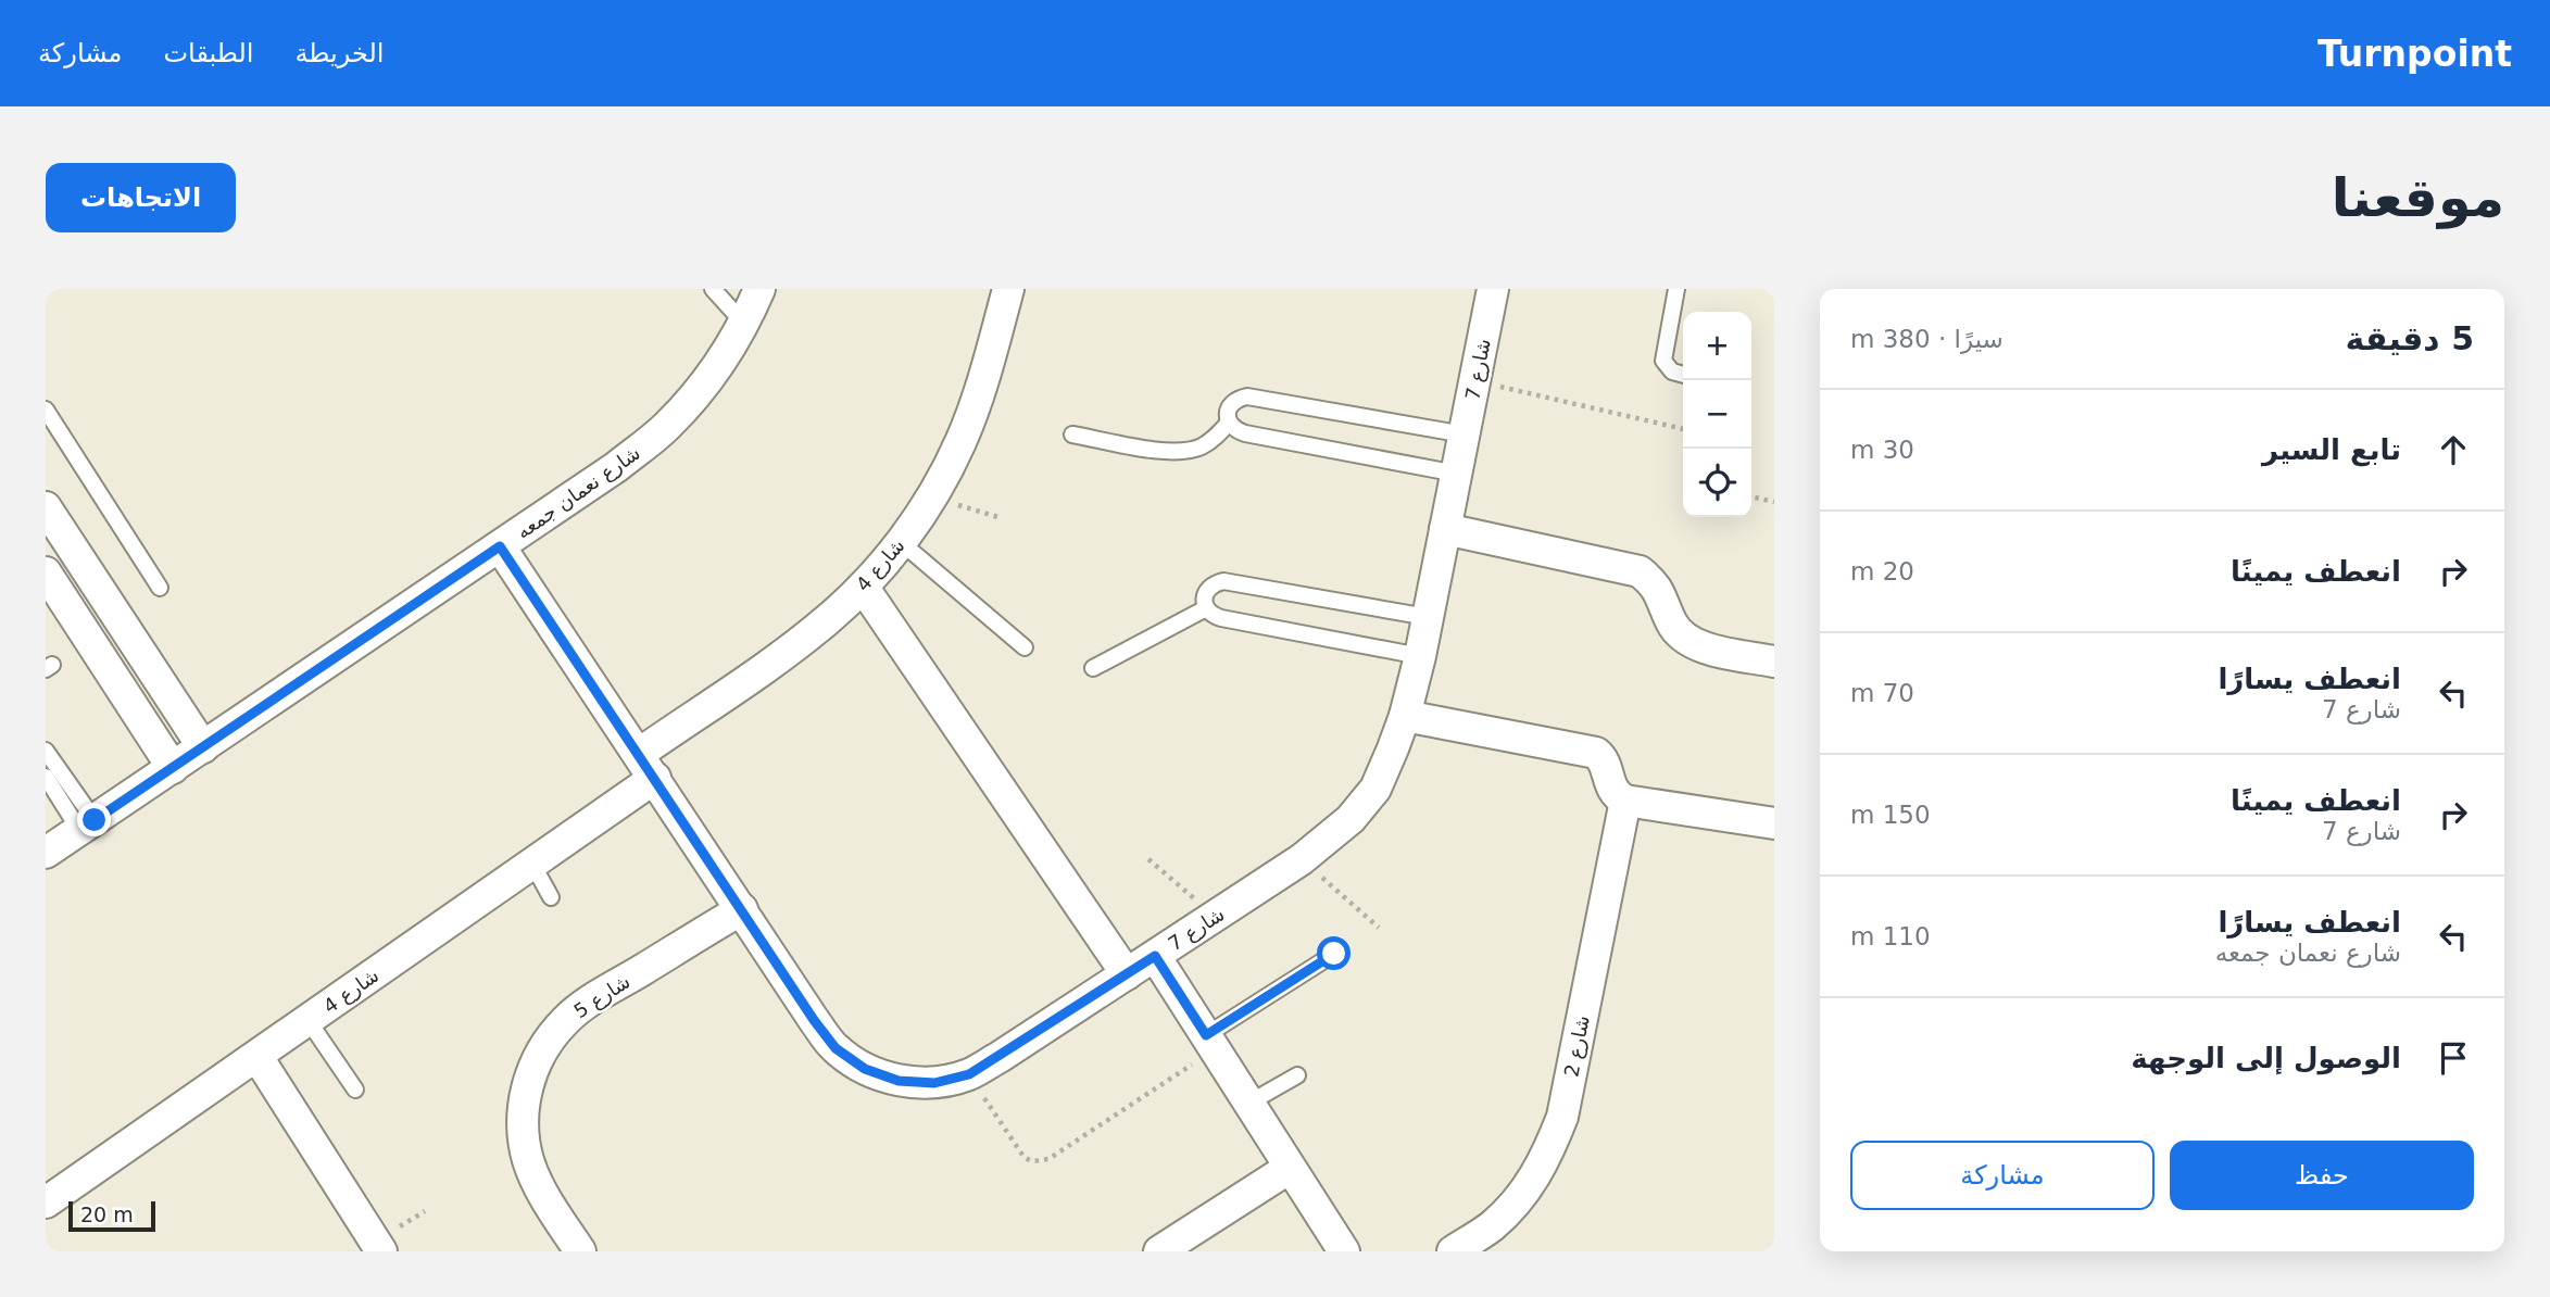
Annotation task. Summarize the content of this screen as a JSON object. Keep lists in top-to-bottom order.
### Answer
{
  "streets": {
    "street": [
      "شارع 7",
      "شارع نعمان جمعه",
      "شارع 4",
      "شارع 5",
      "شارع 2"
    ]
  },
  "crossings": [
    ["شارع 7", "شارع نعمان جمعه"],
    ["شارع 7", "شارع 4"],
    ["شارع 7", "شارع 5"]
  ],
  "scale_bar": "20 m",
  "page": {
    "header": "Turnpoint",
    "nav": ["الخريطة", "الطبقات", "مشاركة"],
    "buttons": [
      "الاتجاهات",
      ["حفظ", "مشاركة"]
    ],
    "title": "موقعنا",
    "heading": ["5 دقيقة", "سيرًا · 380 m"],
    "map_buttons": ["+", "−"],
    "list": [
      ["تابع السير", "30 m"],
      ["انعطف يمينًا", "20 m"],
      ["انعطف يسارًا", "شارع 7", "70 m"],
      ["انعطف يمينًا", "شارع 7", "150 m"],
      ["انعطف يسارًا", "شارع نعمان جمعه", "110 m"],
      "الوصول إلى الوجهة"
    ],
    "scale": "20 m"
  }
}
